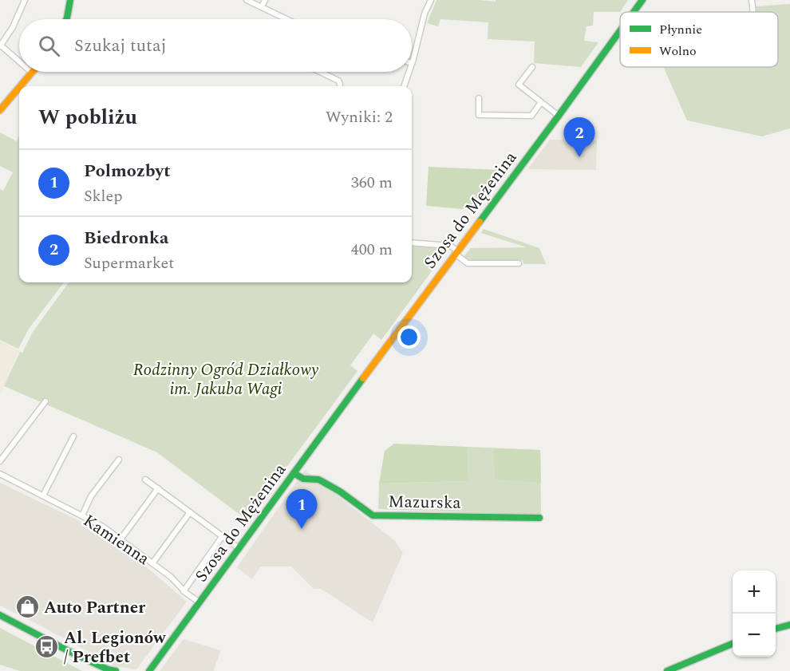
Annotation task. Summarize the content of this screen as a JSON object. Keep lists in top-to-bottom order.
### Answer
{
  "streets": {
    "main road": ["Szosa do Mężenina", "Mazurska"],
    "street": ["Kamienna"]
  },
  "crossings": [
    ["Szosa do Mężenina", "Mazurska"],
    ["Szosa do Mężenina", "Kamienna"]
  ],
  "parks": ["Rodzinny Ogród Działkowy im. Jakuba Wagi"],
  "places": {
    "shop": ["Auto Partner"],
    "bus stop": ["Al. Legionów / Prefbet"]
  },
  "legend": ["Płynnie", "Wolno"],
  "page": {
    "search": "Szukaj tutaj",
    "heading": ["W pobliżu", "Wyniki: 2"],
    "pins": ["2", "1"],
    "list": [
      {
        "mark": "1",
        "name": "Polmozbyt",
        "note": "Sklep",
        "value": "360 m"
      },
      {
        "mark": "2",
        "name": "Biedronka",
        "note": "Supermarket",
        "value": "400 m"
      }
    ],
    "map_buttons": ["+", "−"]
  }
}
